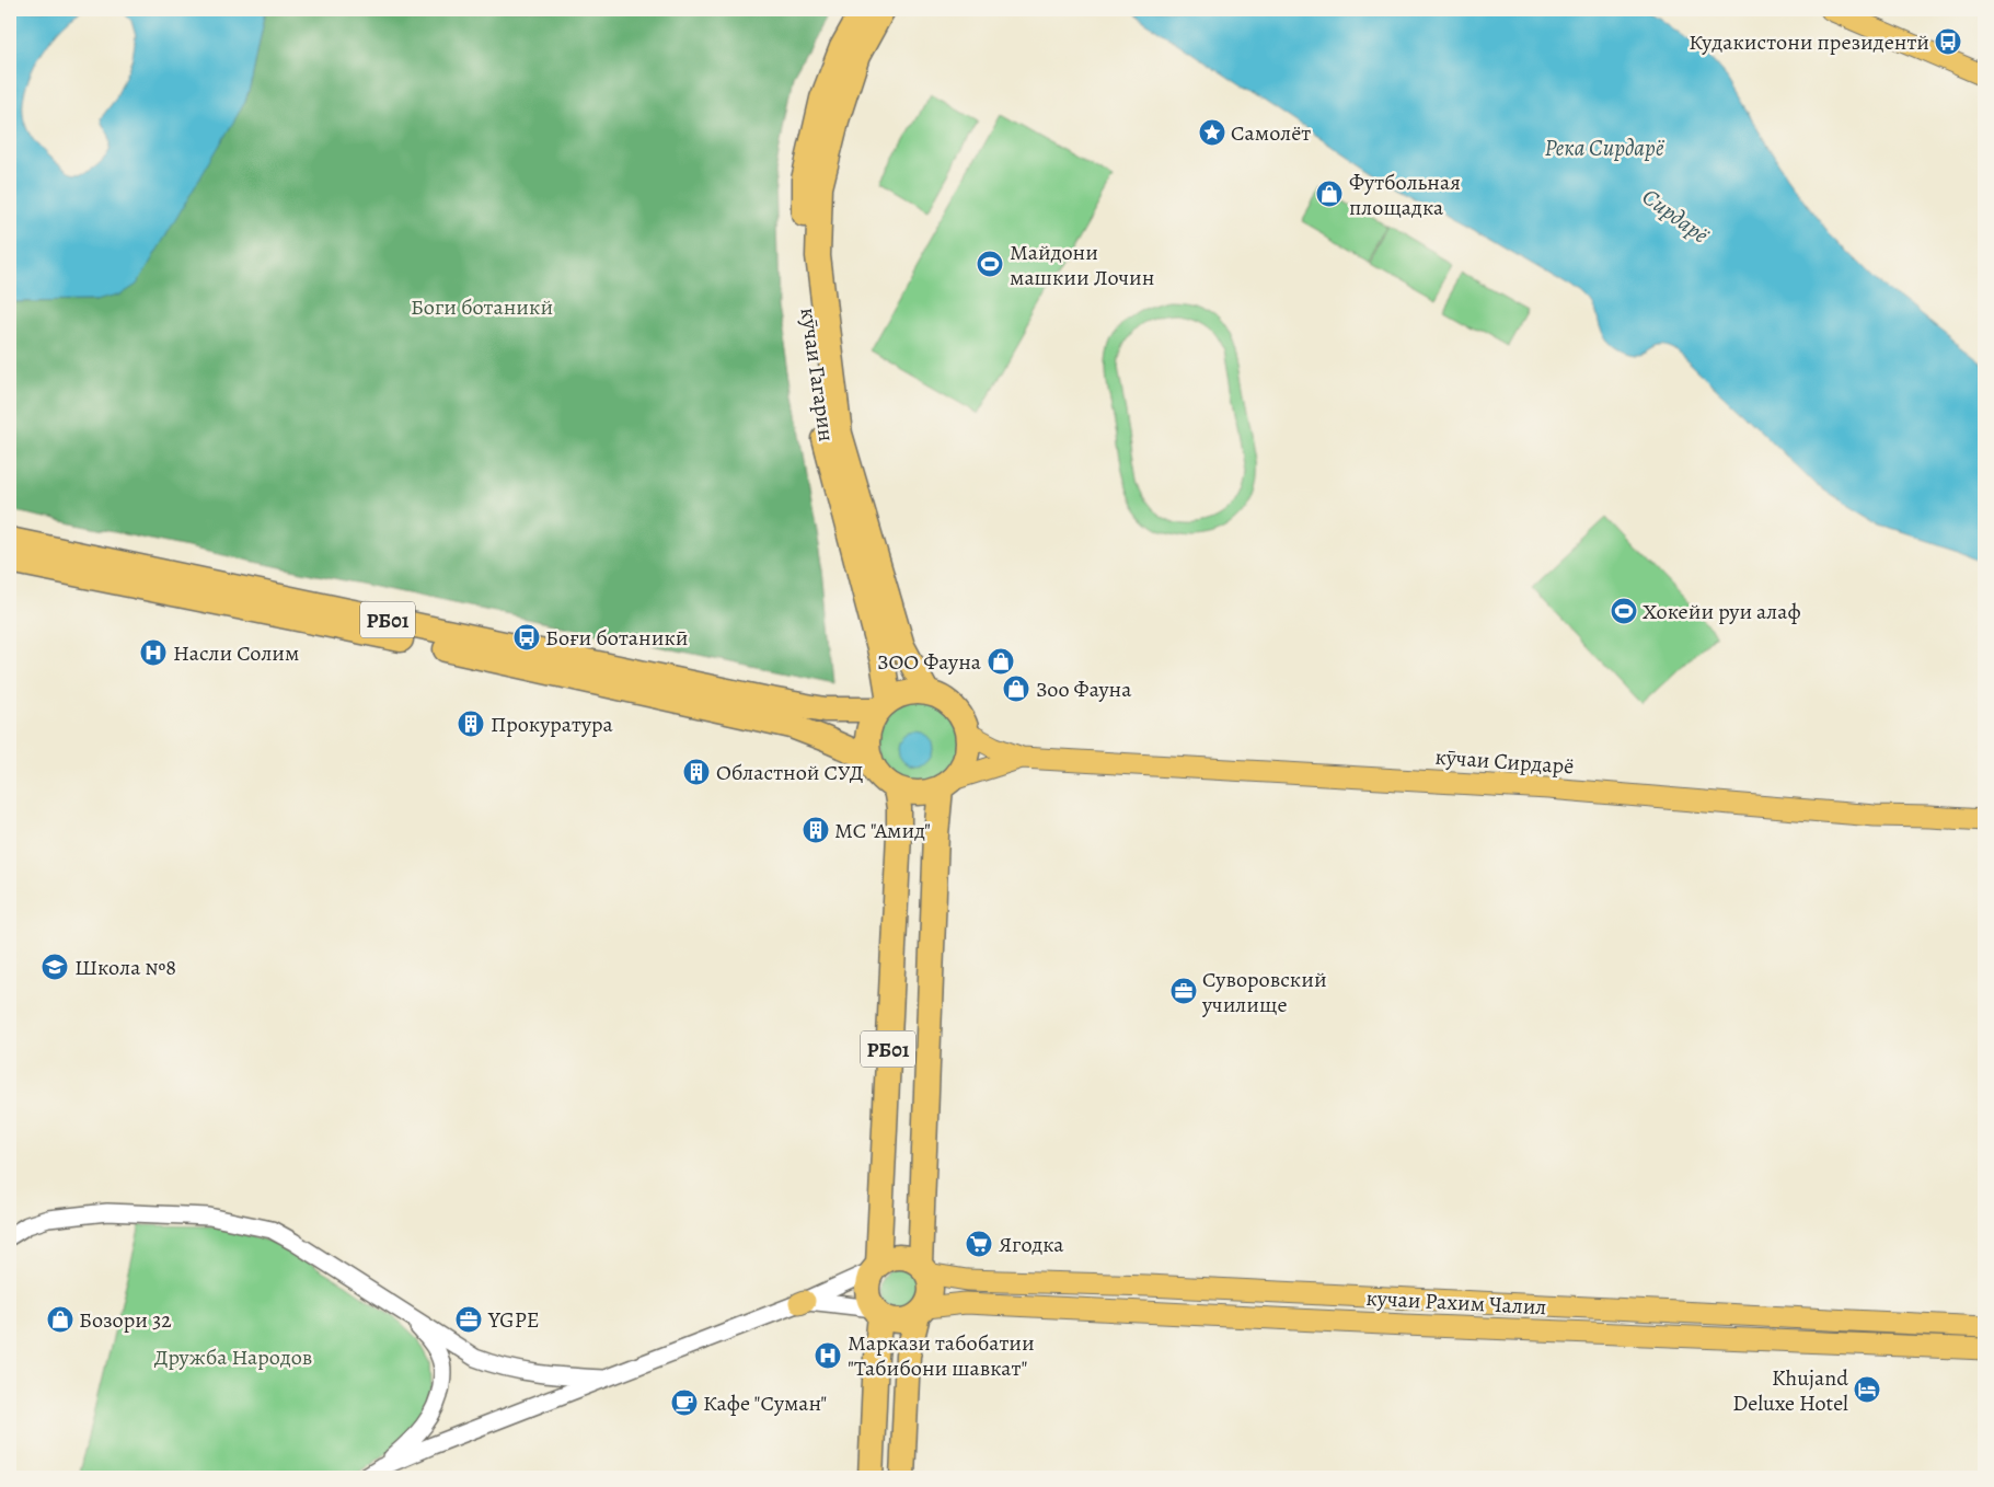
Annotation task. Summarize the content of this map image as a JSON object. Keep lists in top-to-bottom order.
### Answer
{
  "streets": {
    "highway": ["кӯчаи Гагарин", "РБ01"],
    "main road": ["кӯчаи Сирдарё", "кучаи Рахим Чалил"]
  },
  "crossings": [
    ["кӯчаи Гагарин", "РБ01"],
    ["РБ01", "кучаи Рахим Чалил"]
  ],
  "water": ["Река Сирдарё", "Сирдарё"],
  "parks": ["Боги ботаникй", "Дружба Народов"],
  "places": {
    "bus stop": ["Кудакистони президентй", "Боғи ботаникӣ"],
    "place": ["Самолёт"],
    "shop": [
      "Футбольная площадка",
      "ЗОО Фауна",
      "Зоо Фауна",
      "Бозори 32"
    ],
    "sports": ["Майдони машкии Лочин", "Хокейи руи алаф"],
    "hospital": ["Насли Солим", "Маркази табобатии \"Табибони шавкат\""],
    "building": ["Прокуратура", "Областной СУД", "МС \"Амид\""],
    "school or university": ["Школа №8"],
    "office": ["Суворовский училище", "YGPE"],
    "supermarket": ["Ягодка"],
    "hotel": ["Khujand Deluxe Hotel"],
    "cafe": ["Кафе \"Суман\""]
  }
}
